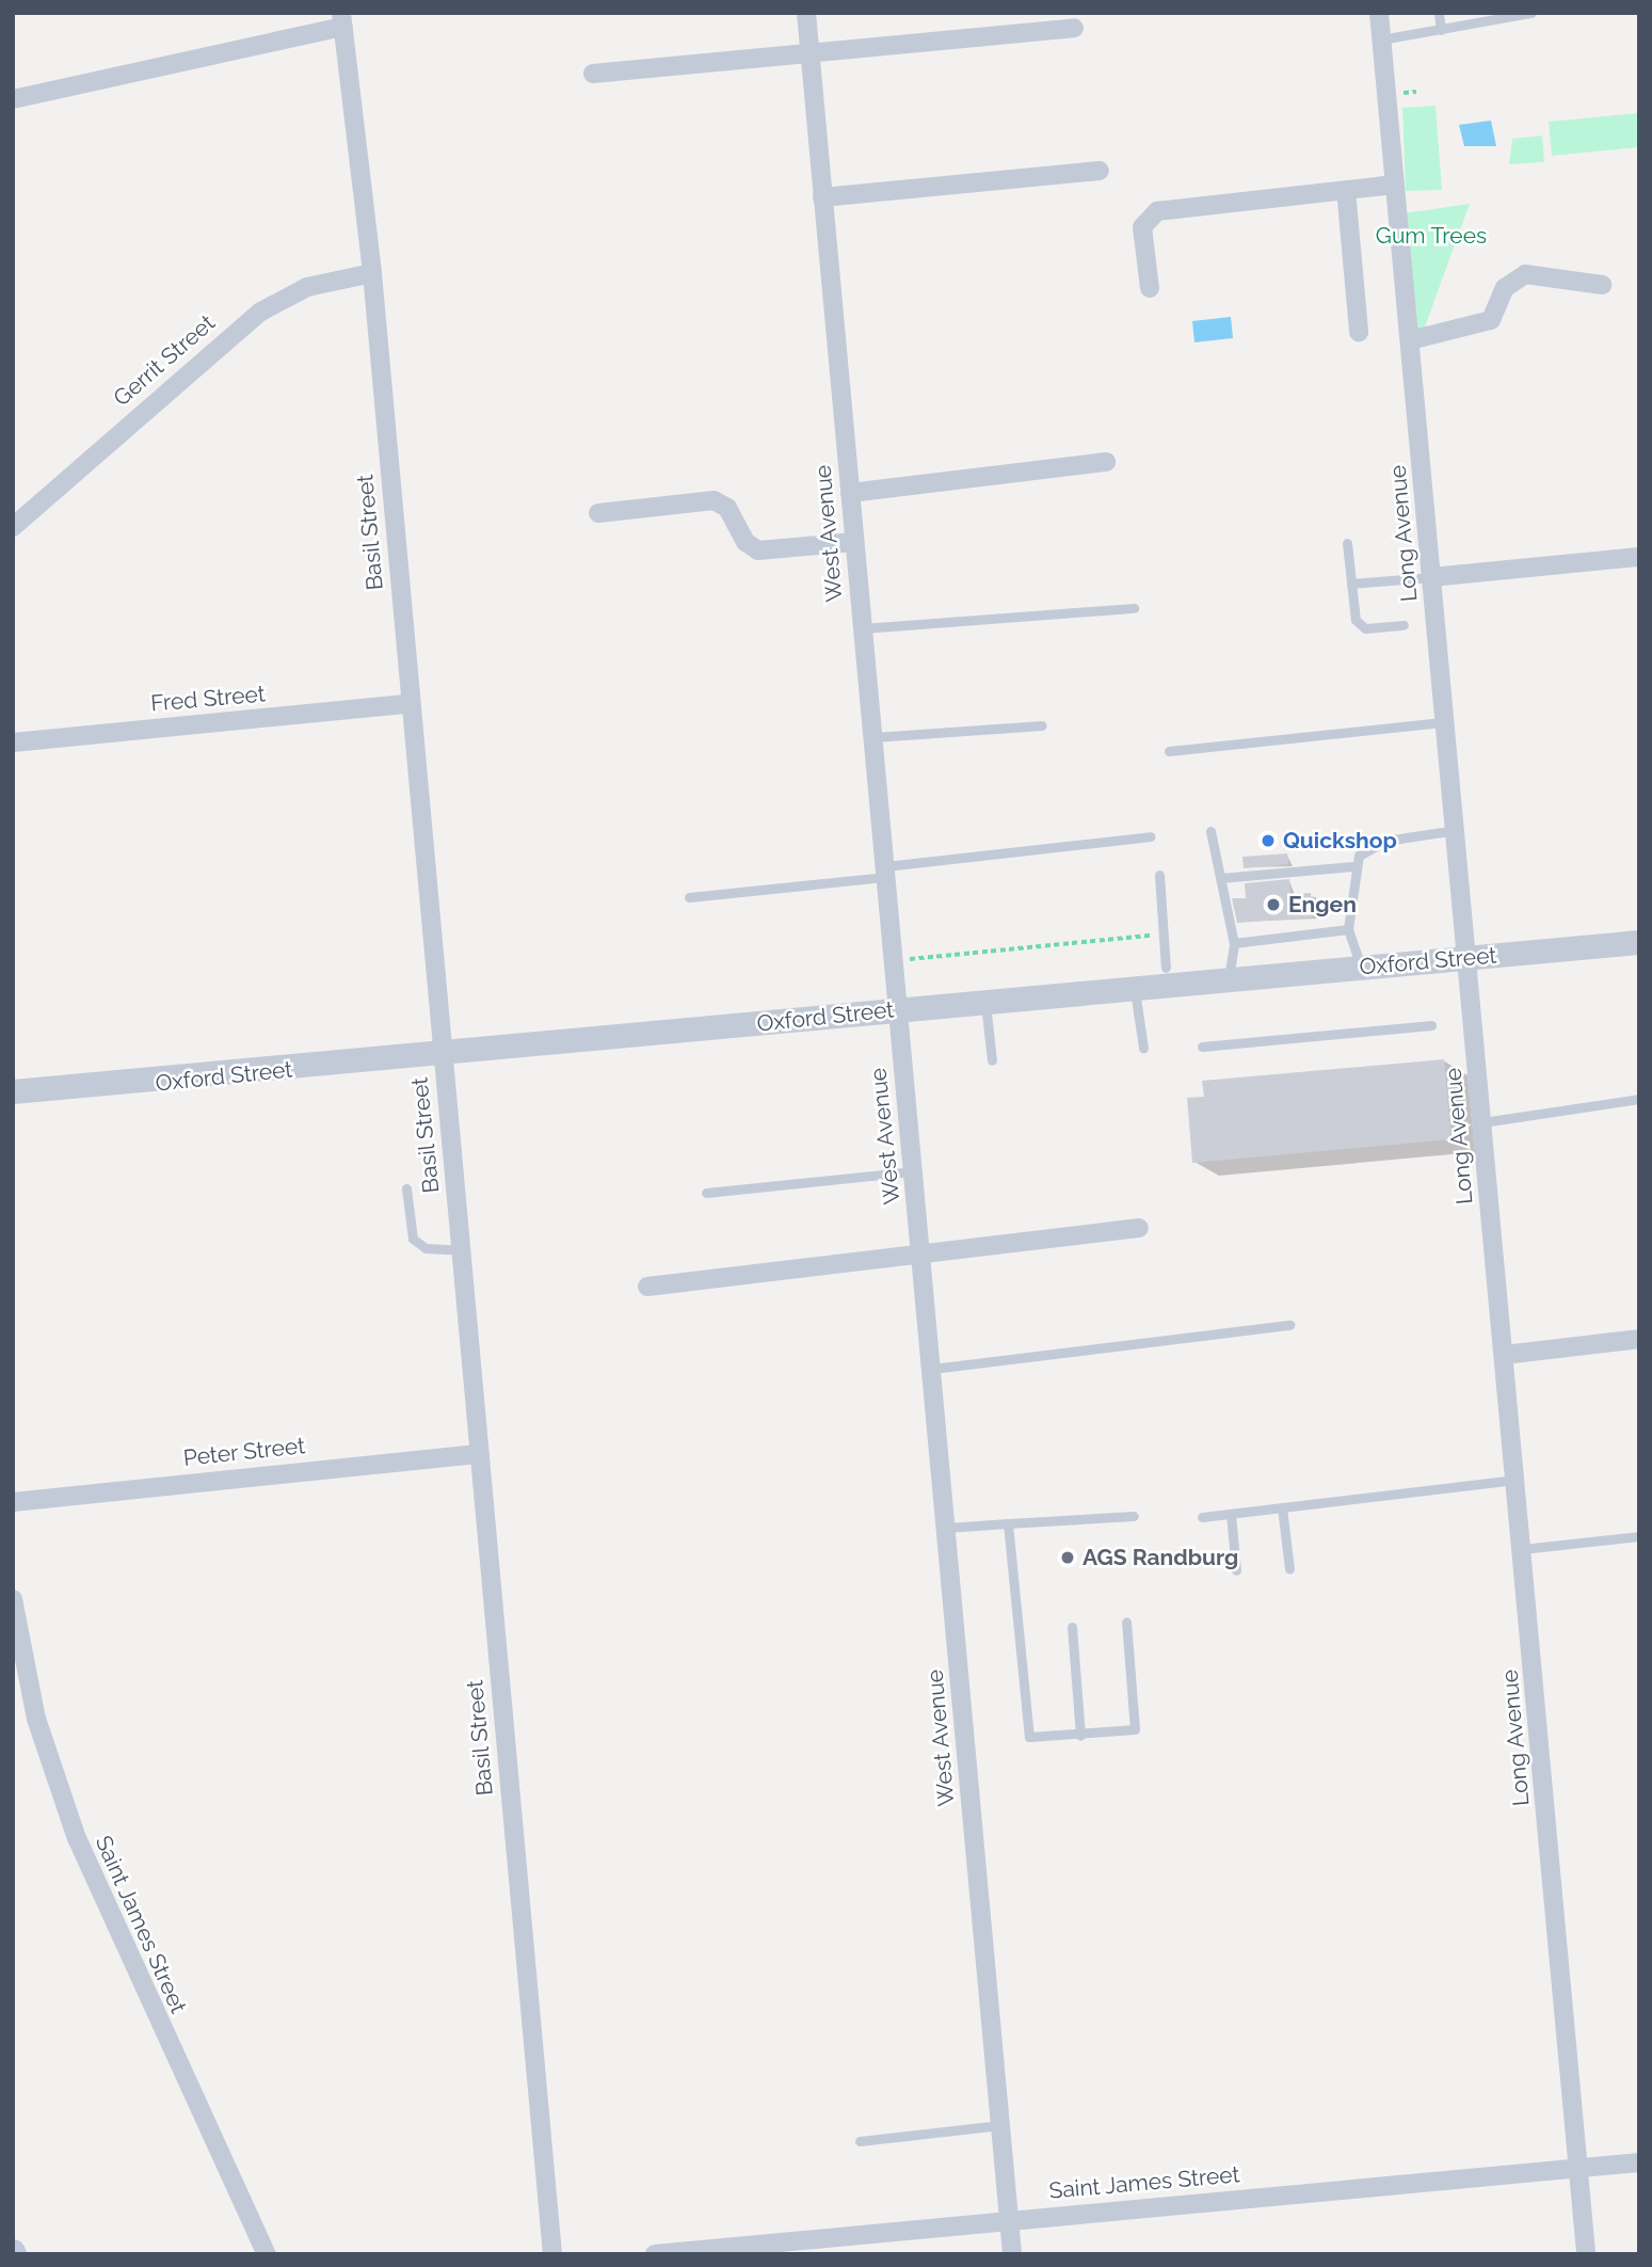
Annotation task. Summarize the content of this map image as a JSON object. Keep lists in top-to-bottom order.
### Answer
{
  "streets": {
    "street": [
      "Gerrit Street",
      "Basil Street",
      "West Avenue",
      "Long Avenue",
      "Fred Street",
      "Oxford Street",
      "Peter Street",
      "Saint James Street"
    ]
  },
  "crossings": [
    ["Gerrit Street", "Basil Street"],
    ["Basil Street", "Fred Street"],
    ["Basil Street", "Oxford Street"],
    ["Basil Street", "Peter Street"],
    ["West Avenue", "Oxford Street"],
    ["West Avenue", "Saint James Street"],
    ["Long Avenue", "Oxford Street"],
    ["Long Avenue", "Saint James Street"]
  ],
  "parks": ["Gum Trees"],
  "places": ["Quickshop", "Engen", "AGS Randburg"]
}
